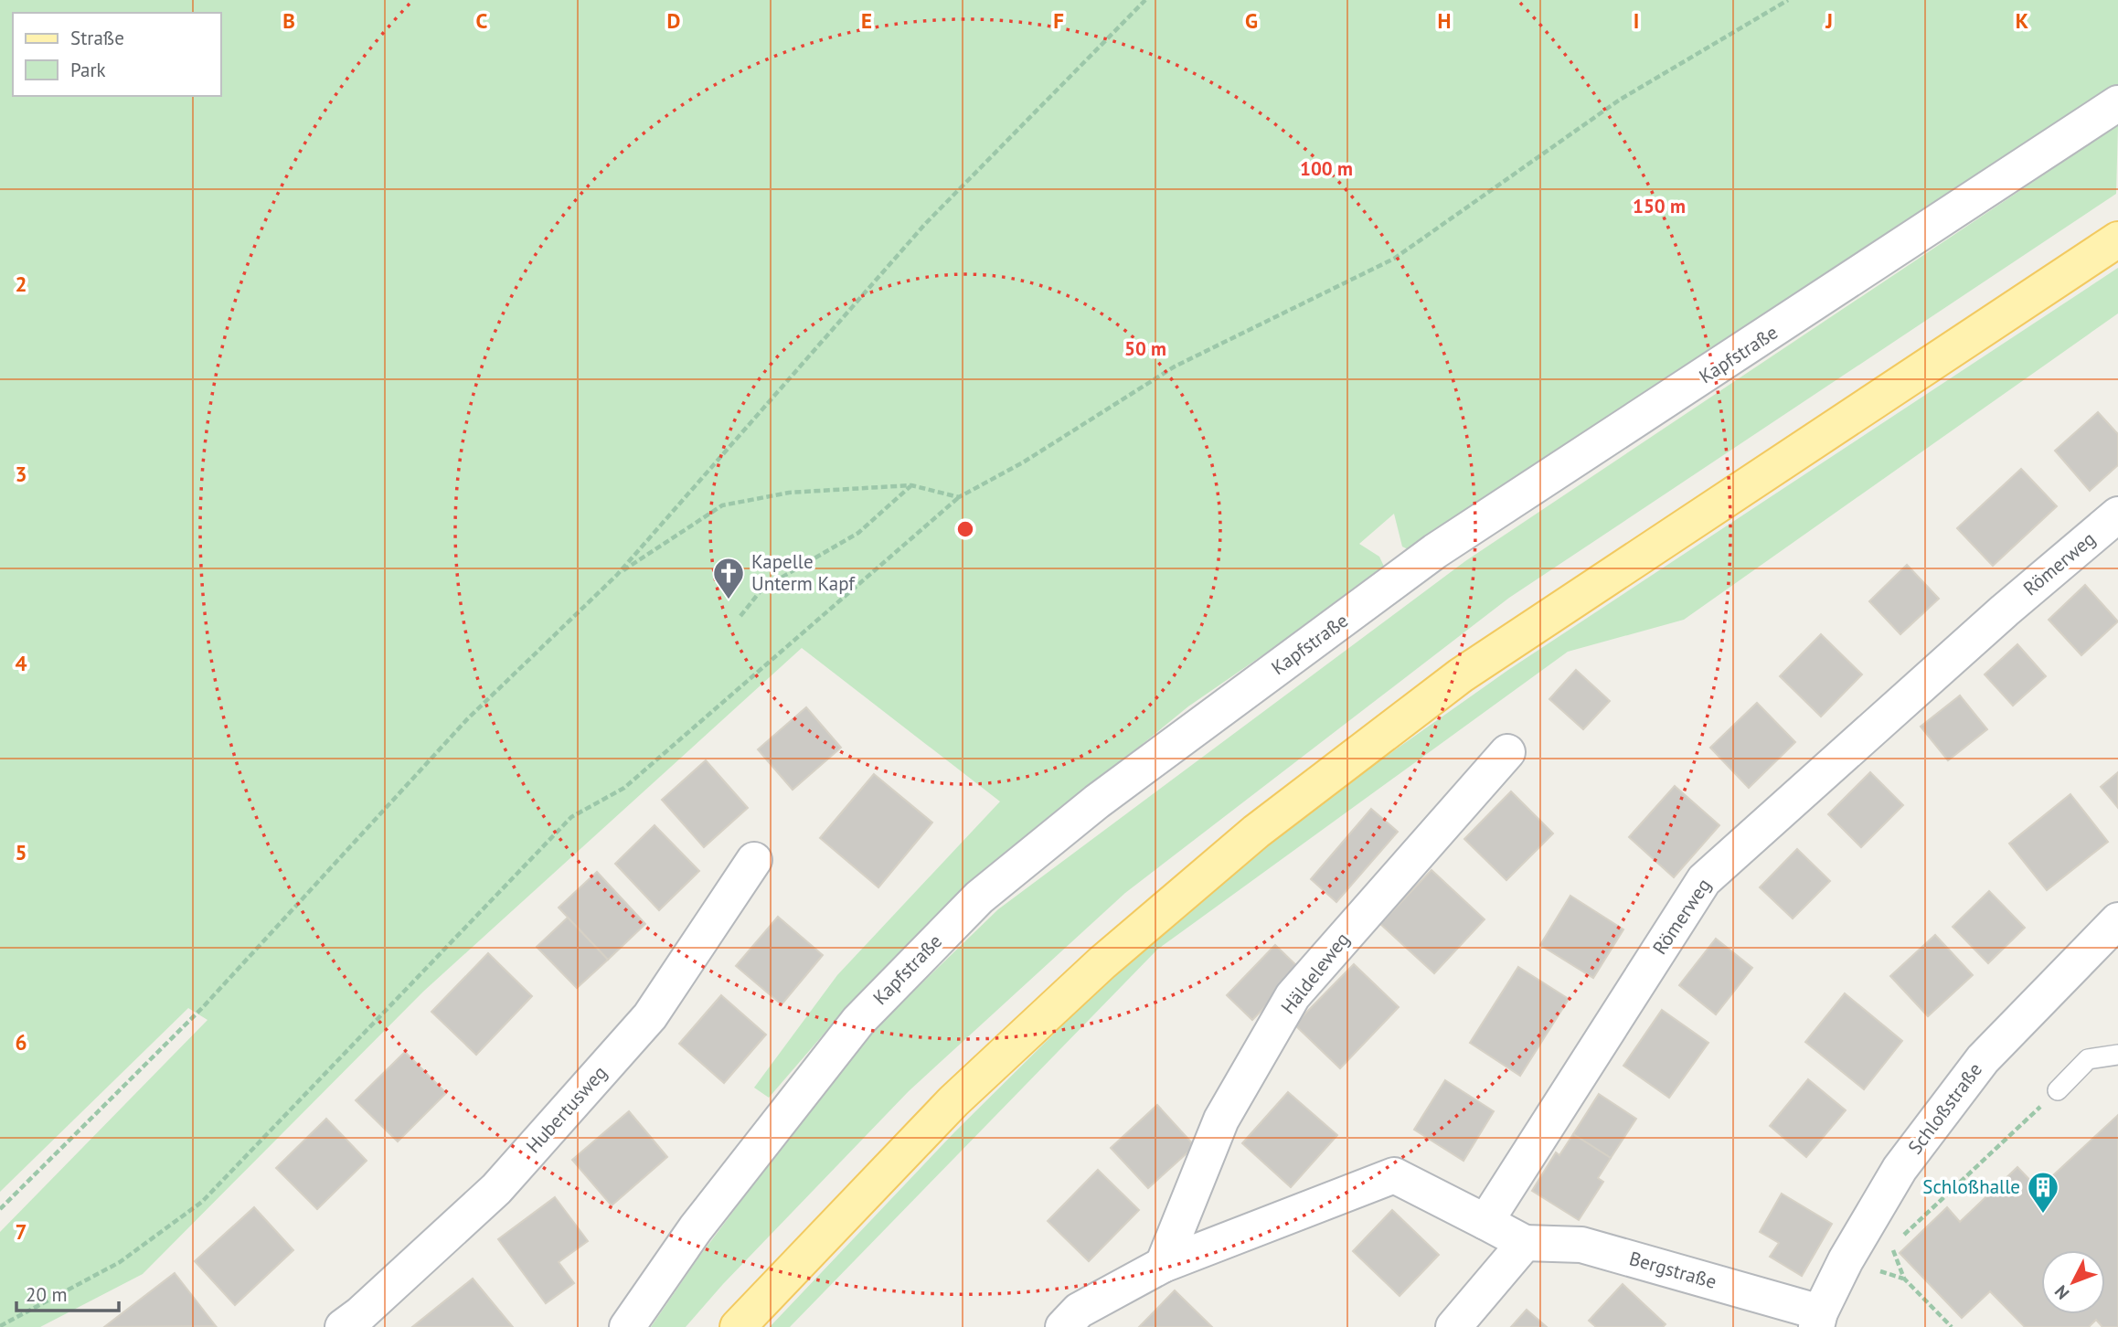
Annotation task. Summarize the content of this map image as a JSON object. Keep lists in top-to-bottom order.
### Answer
{
  "streets": {
    "street": [
      "Kapfstraße",
      "Römerweg",
      "Häldeleweg",
      "Schloßstraße",
      "Hubertusweg",
      "Bergstraße"
    ]
  },
  "crossings": [
    ["Schloßstraße", "Bergstraße"]
  ],
  "places": {
    "church": ["Kapelle Unterm Kapf"],
    "building": ["Schloßhalle"]
  },
  "legend": ["Straße", "Park"],
  "scale_bar": "20 m",
  "north": "bottom left",
  "grid": {
    "columns": [
      "B",
      "C",
      "D",
      "E",
      "F",
      "G",
      "H",
      "I",
      "J",
      "K"
    ],
    "rows": [
      "2",
      "3",
      "4",
      "5",
      "6",
      "7"
    ]
  },
  "rings": ["100 m", "150 m", "50 m"]
}
